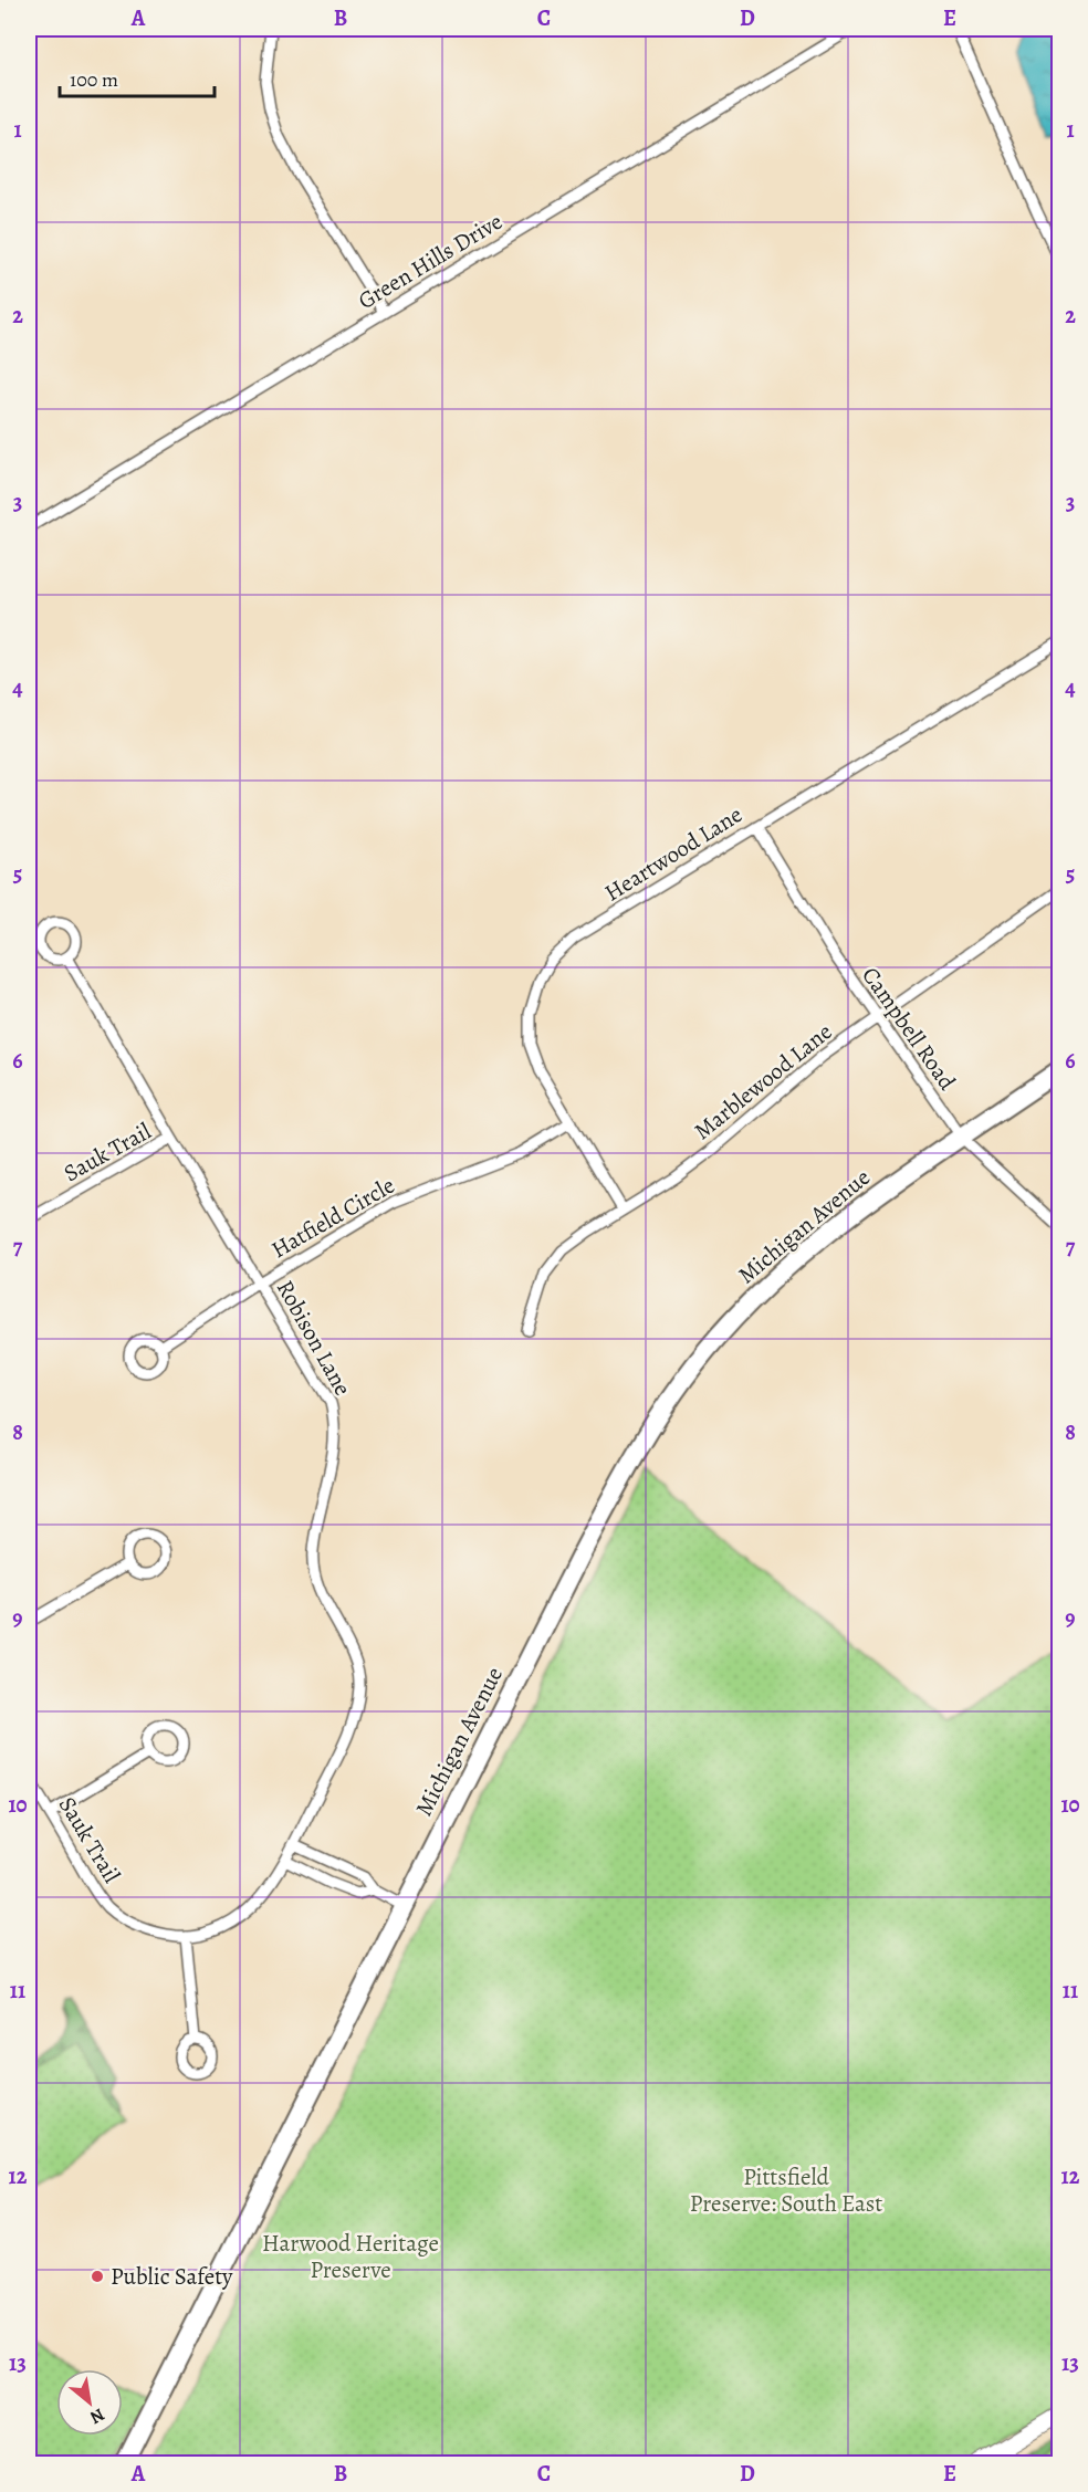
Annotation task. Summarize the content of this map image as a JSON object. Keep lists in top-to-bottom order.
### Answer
{
  "streets": {
    "highway": ["Michigan Avenue"],
    "street": [
      "Green Hills Drive",
      "Heartwood Lane",
      "Campbell Road",
      "Marblewood Lane",
      "Sauk Trail",
      "Hatfield Circle",
      "Robison Lane"
    ]
  },
  "crossings": [
    ["Heartwood Lane", "Campbell Road"],
    ["Heartwood Lane", "Marblewood Lane"],
    ["Heartwood Lane", "Hatfield Circle"],
    ["Campbell Road", "Marblewood Lane"],
    ["Campbell Road", "Michigan Avenue"],
    ["Sauk Trail", "Robison Lane"],
    ["Hatfield Circle", "Robison Lane"]
  ],
  "parks": ["Pittsfield Preserve: South East", "Harwood Heritage Preserve"],
  "places": ["Public Safety"],
  "scale_bar": "100 m",
  "north": "bottom right",
  "grid": {
    "columns": [
      "A",
      "B",
      "C",
      "D",
      "E"
    ],
    "rows": [
      "1",
      "2",
      "3",
      "4",
      "5",
      "6",
      "7",
      "8",
      "9",
      "10",
      "11",
      "12",
      "13"
    ]
  }
}
